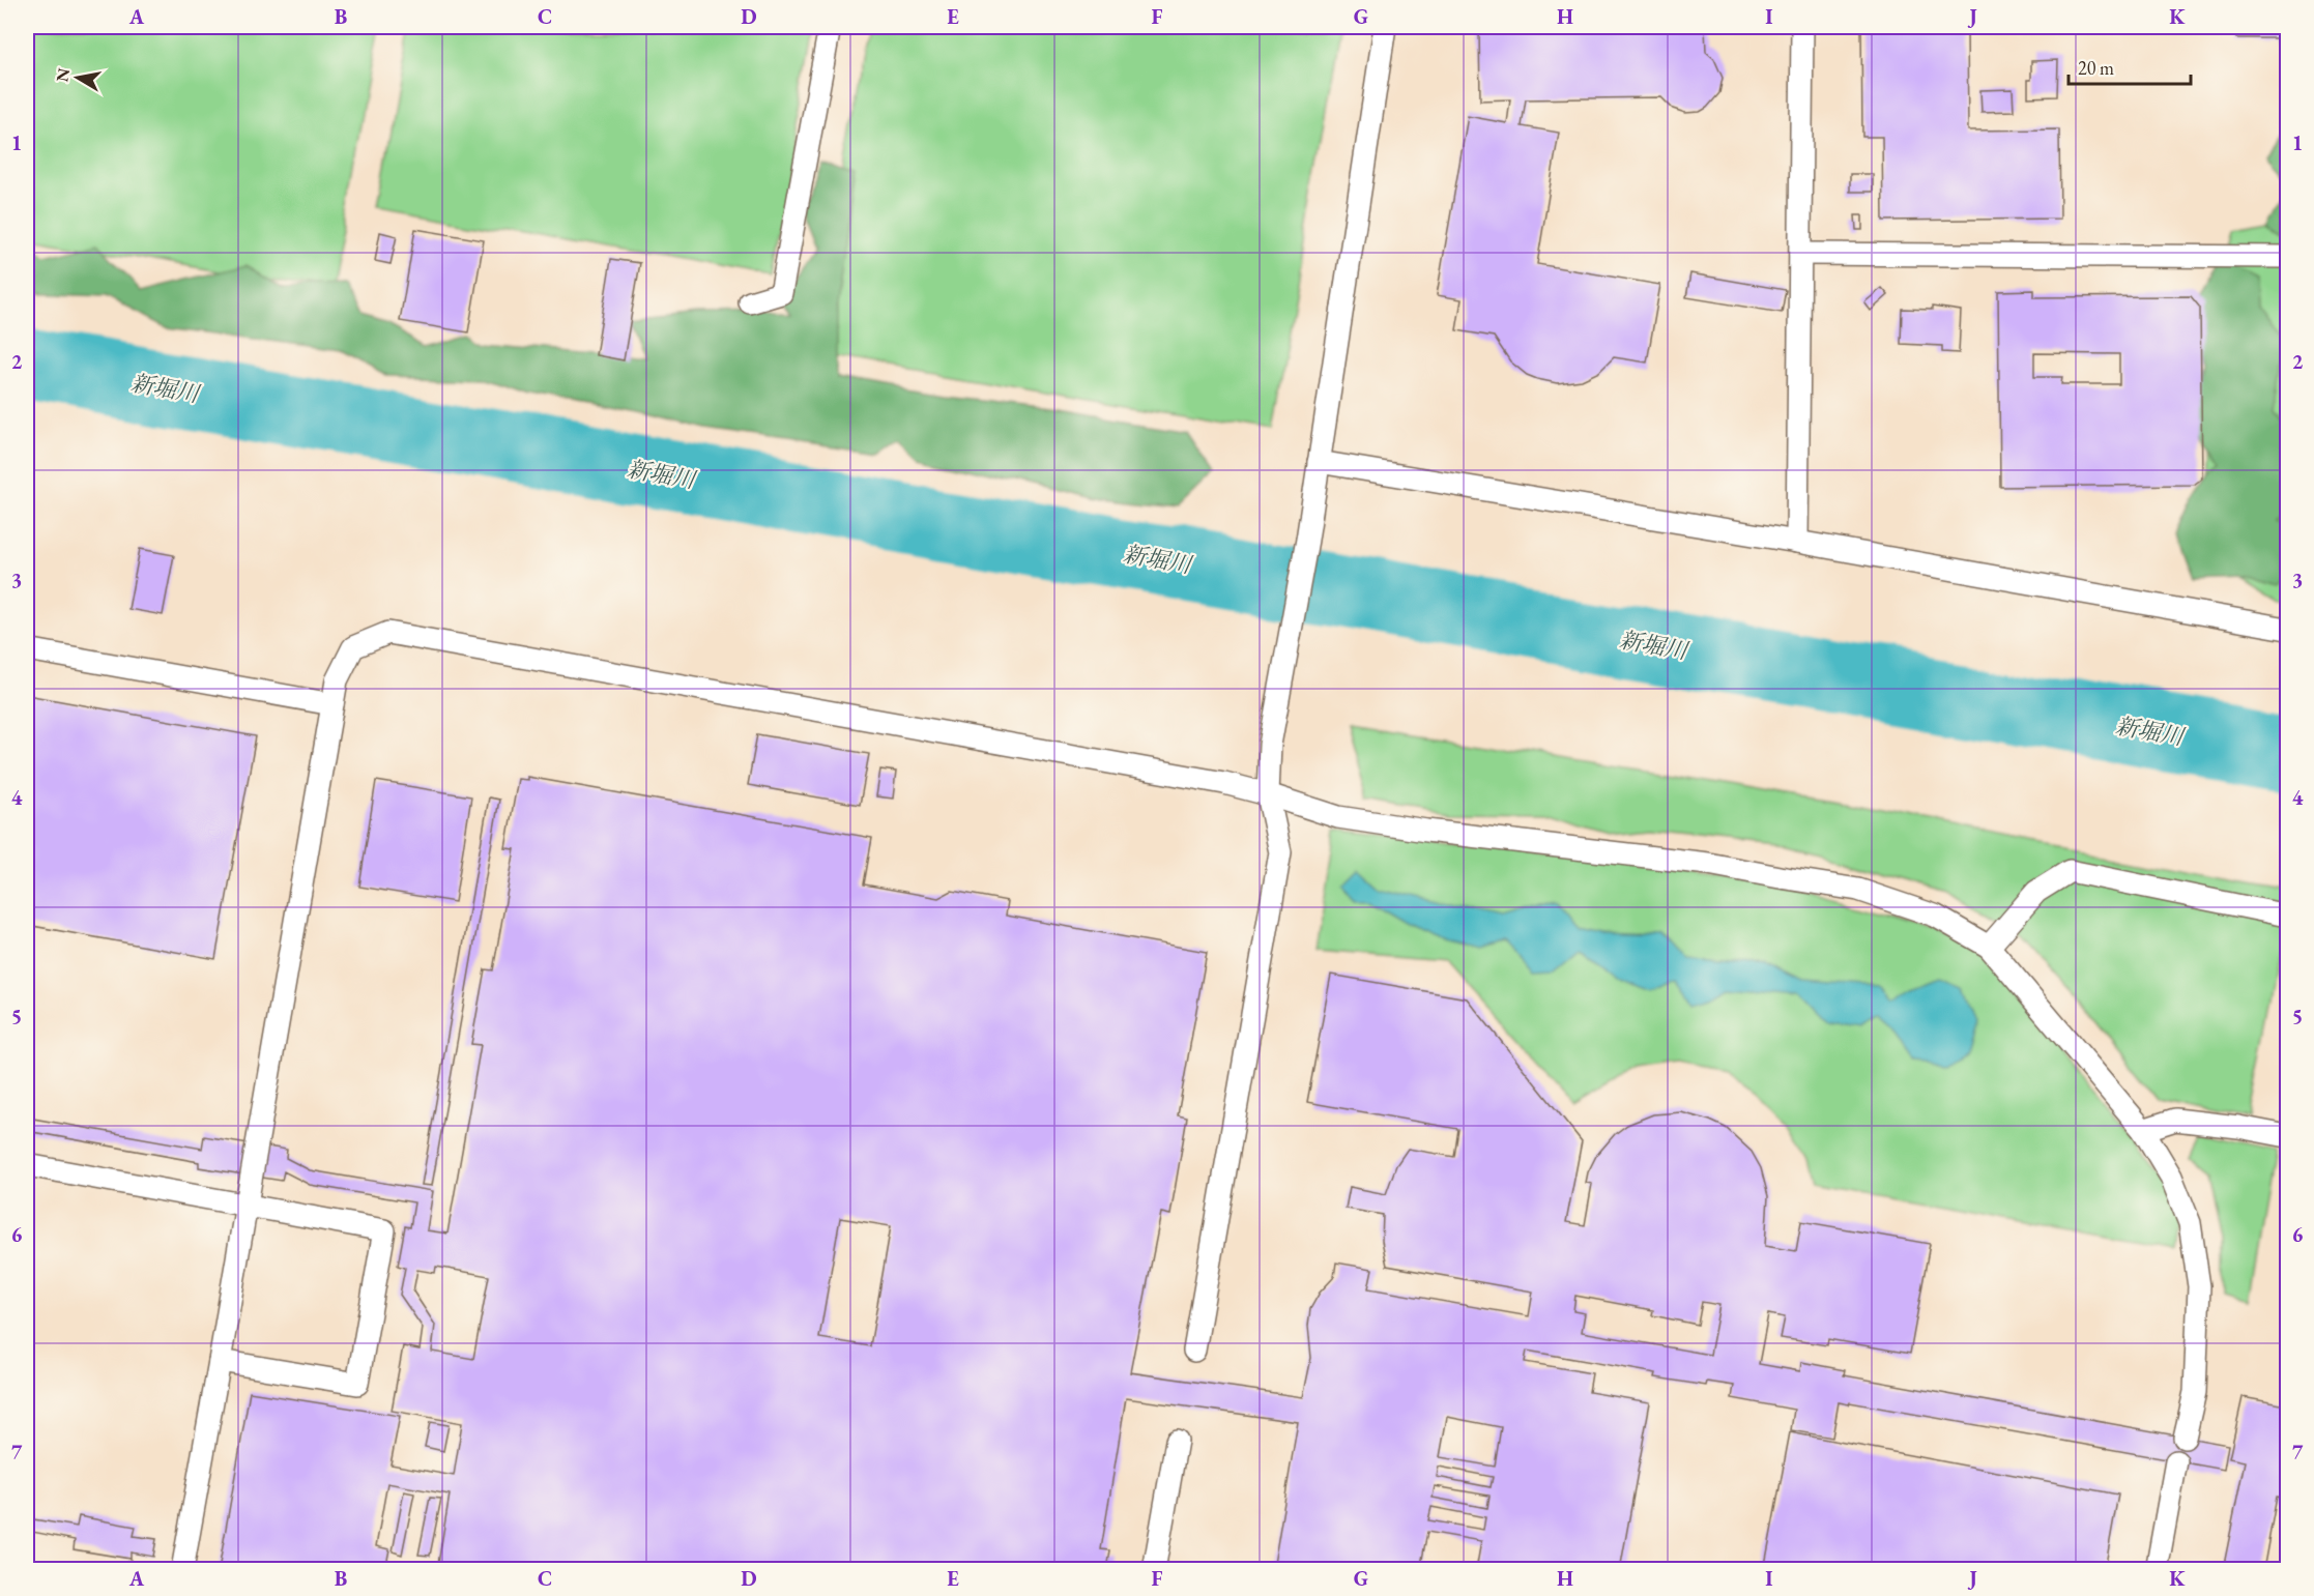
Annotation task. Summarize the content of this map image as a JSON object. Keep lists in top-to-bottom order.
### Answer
{
  "water": ["新堀川"],
  "scale_bar": "20 m",
  "north": "left",
  "grid": {
    "columns": [
      "A",
      "B",
      "C",
      "D",
      "E",
      "F",
      "G",
      "H",
      "I",
      "J",
      "K"
    ],
    "rows": [
      "1",
      "2",
      "3",
      "4",
      "5",
      "6",
      "7"
    ]
  }
}
